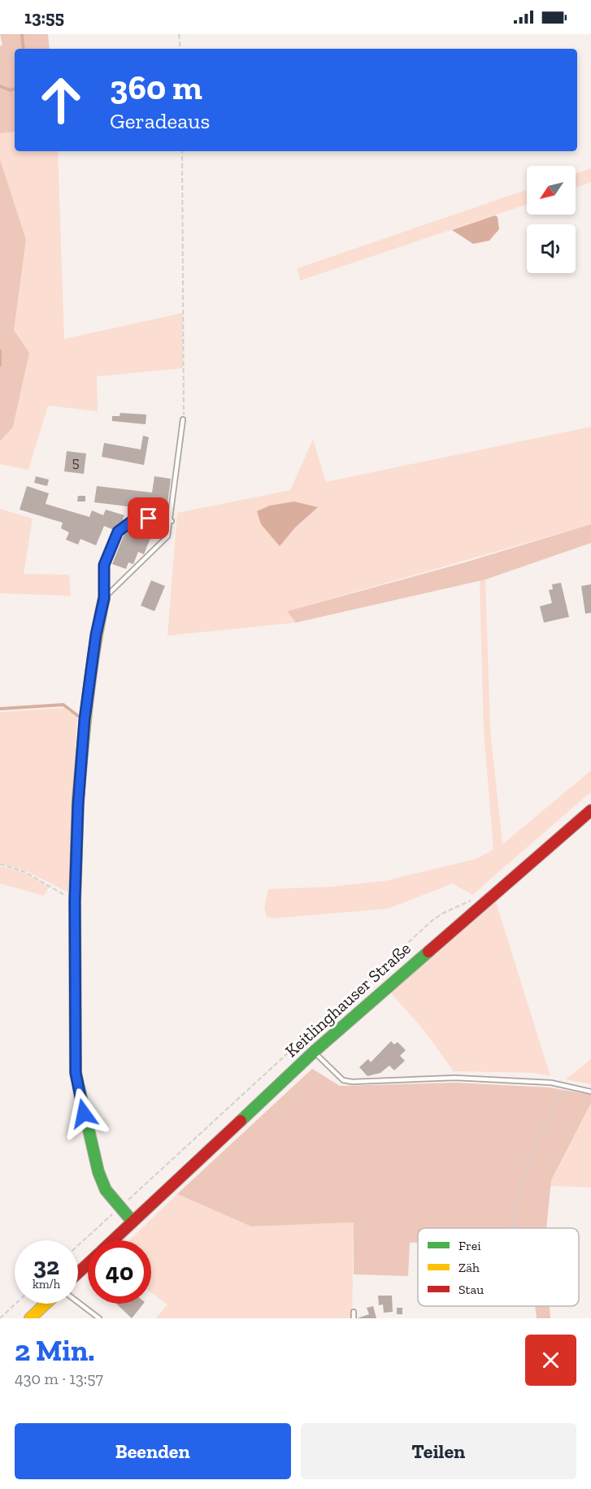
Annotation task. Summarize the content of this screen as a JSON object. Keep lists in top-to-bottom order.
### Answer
{
  "streets": {
    "main road": ["Keitlinghauser Straße"]
  },
  "house_numbers": ["5"],
  "legend": ["Frei", "Zäh", "Stau"],
  "north": "bottom left",
  "page": {
    "status": "13:55",
    "turn": ["360 m", "Geradeaus"],
    "speed": "32 km/h",
    "limit": "40",
    "heading": ["2 Min.", "430 m · 13:57"],
    "buttons": ["Beenden", "Teilen"]
  }
}
